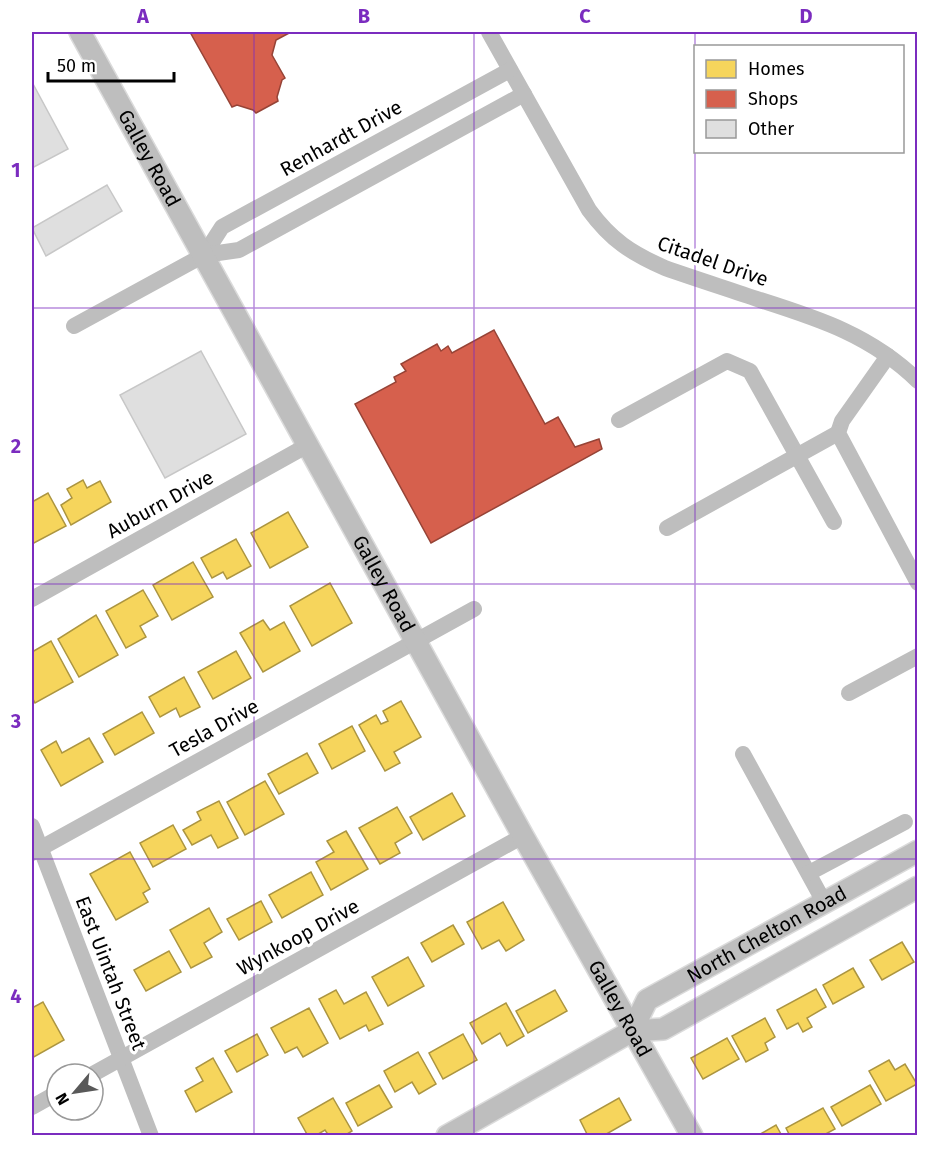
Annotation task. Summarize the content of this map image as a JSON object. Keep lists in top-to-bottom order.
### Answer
{
  "streets": {
    "main road": ["Galley Road", "North Chelton Road"],
    "street": [
      "Renhardt Drive",
      "Citadel Drive",
      "Auburn Drive",
      "Tesla Drive",
      "Wynkoop Drive",
      "East Uintah Street"
    ]
  },
  "crossings": [
    ["Renhardt Drive", "Galley Road"],
    ["Renhardt Drive", "Citadel Drive"],
    ["Galley Road", "Auburn Drive"],
    ["Galley Road", "Tesla Drive"],
    ["Galley Road", "North Chelton Road"],
    ["Galley Road", "Wynkoop Drive"],
    ["Tesla Drive", "East Uintah Street"],
    ["Wynkoop Drive", "East Uintah Street"]
  ],
  "legend": ["Homes", "Shops", "Other"],
  "scale_bar": "50 m",
  "north": "bottom left",
  "grid": {
    "columns": [
      "A",
      "B",
      "C",
      "D"
    ],
    "rows": [
      "1",
      "2",
      "3",
      "4"
    ]
  }
}
